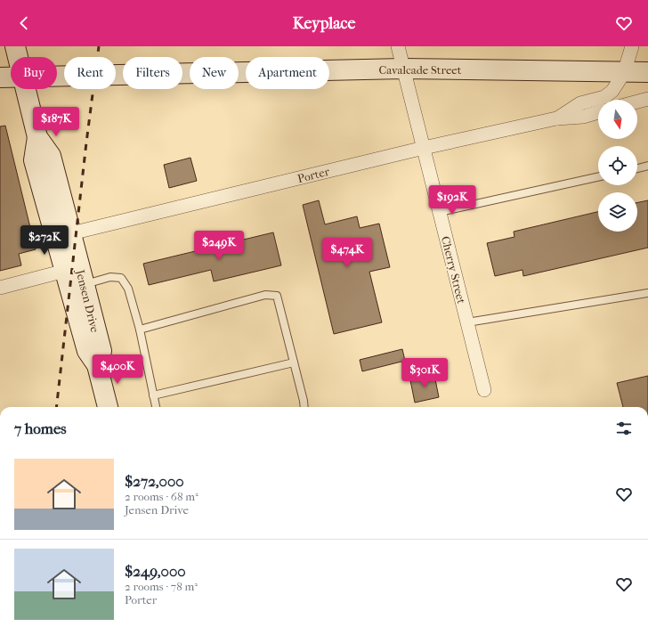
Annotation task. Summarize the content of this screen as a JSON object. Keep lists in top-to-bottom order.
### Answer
{
  "streets": {
    "main road": ["Cavalcade Street", "Jensen Drive"],
    "street": ["Porter", "Cherry Street"]
  },
  "crossings": [
    ["Cavalcade Street", "Porter"],
    ["Cavalcade Street", "Cherry Street"],
    ["Porter", "Cherry Street"],
    ["Porter", "Jensen Drive"]
  ],
  "north": "bottom",
  "page": {
    "header": "Keyplace",
    "chip": [
      "Buy",
      "Rent",
      "Filters",
      "New",
      "Apartment"
    ],
    "price": [
      "$187K",
      "$192K",
      "$272K",
      "$249K",
      "$474K",
      "$400K",
      "$301K"
    ],
    "heading": "7 homes",
    "list": [
      {
        "name": "$272,000",
        "note": "2 rooms · 68 m² · Jensen Drive"
      },
      {
        "name": "$249,000",
        "note": "2 rooms · 78 m² · Porter"
      }
    ]
  }
}
